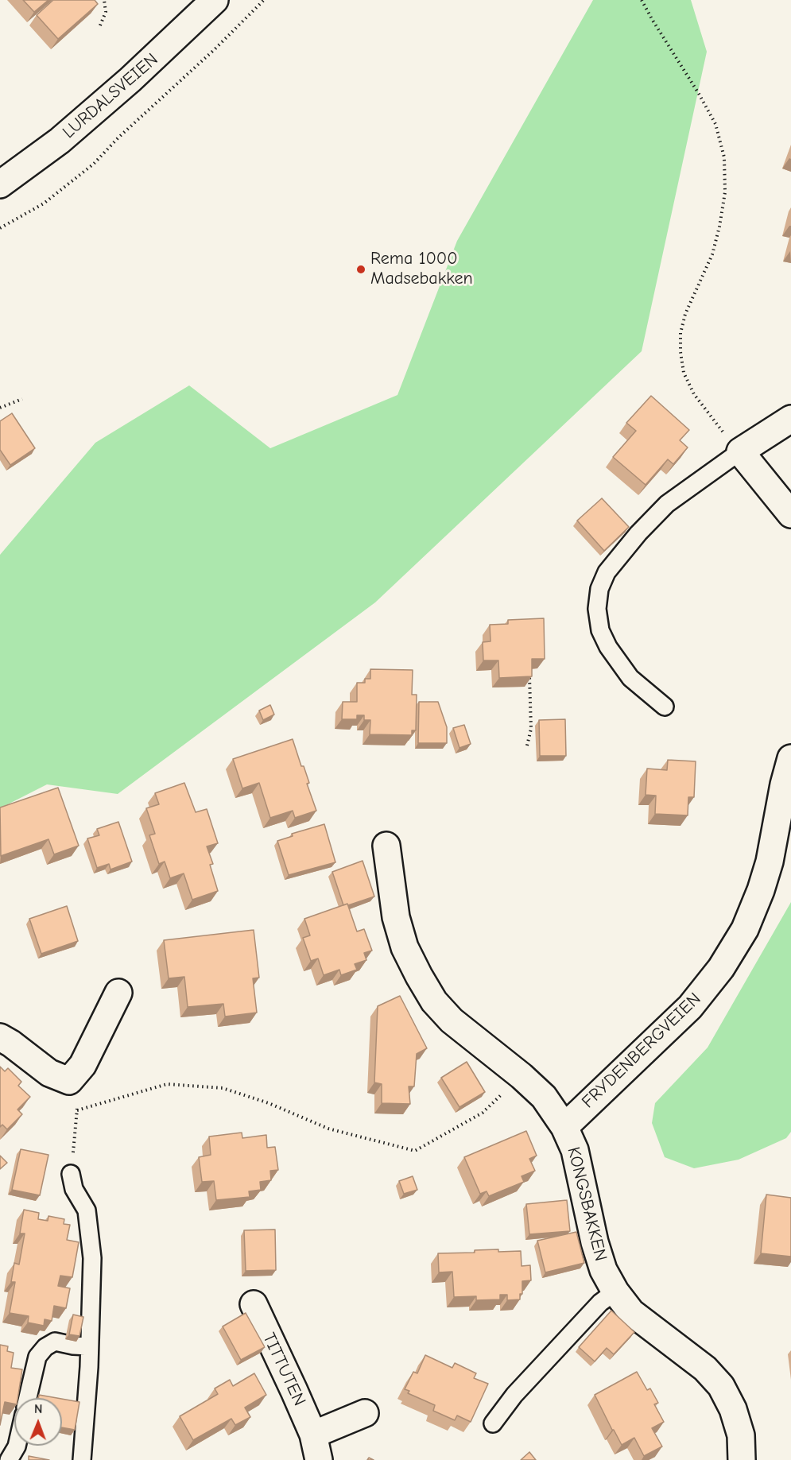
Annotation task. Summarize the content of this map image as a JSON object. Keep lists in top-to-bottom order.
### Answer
{
  "streets": {
    "street": [
      "LURDALSVEIEN",
      "FRYDENBERGVEIEN",
      "KONGSBAKKEN",
      "TITTUTEN"
    ]
  },
  "crossings": [
    ["FRYDENBERGVEIEN", "KONGSBAKKEN"]
  ],
  "places": ["Rema 1000 Madsebakken"],
  "north": "top"
}
